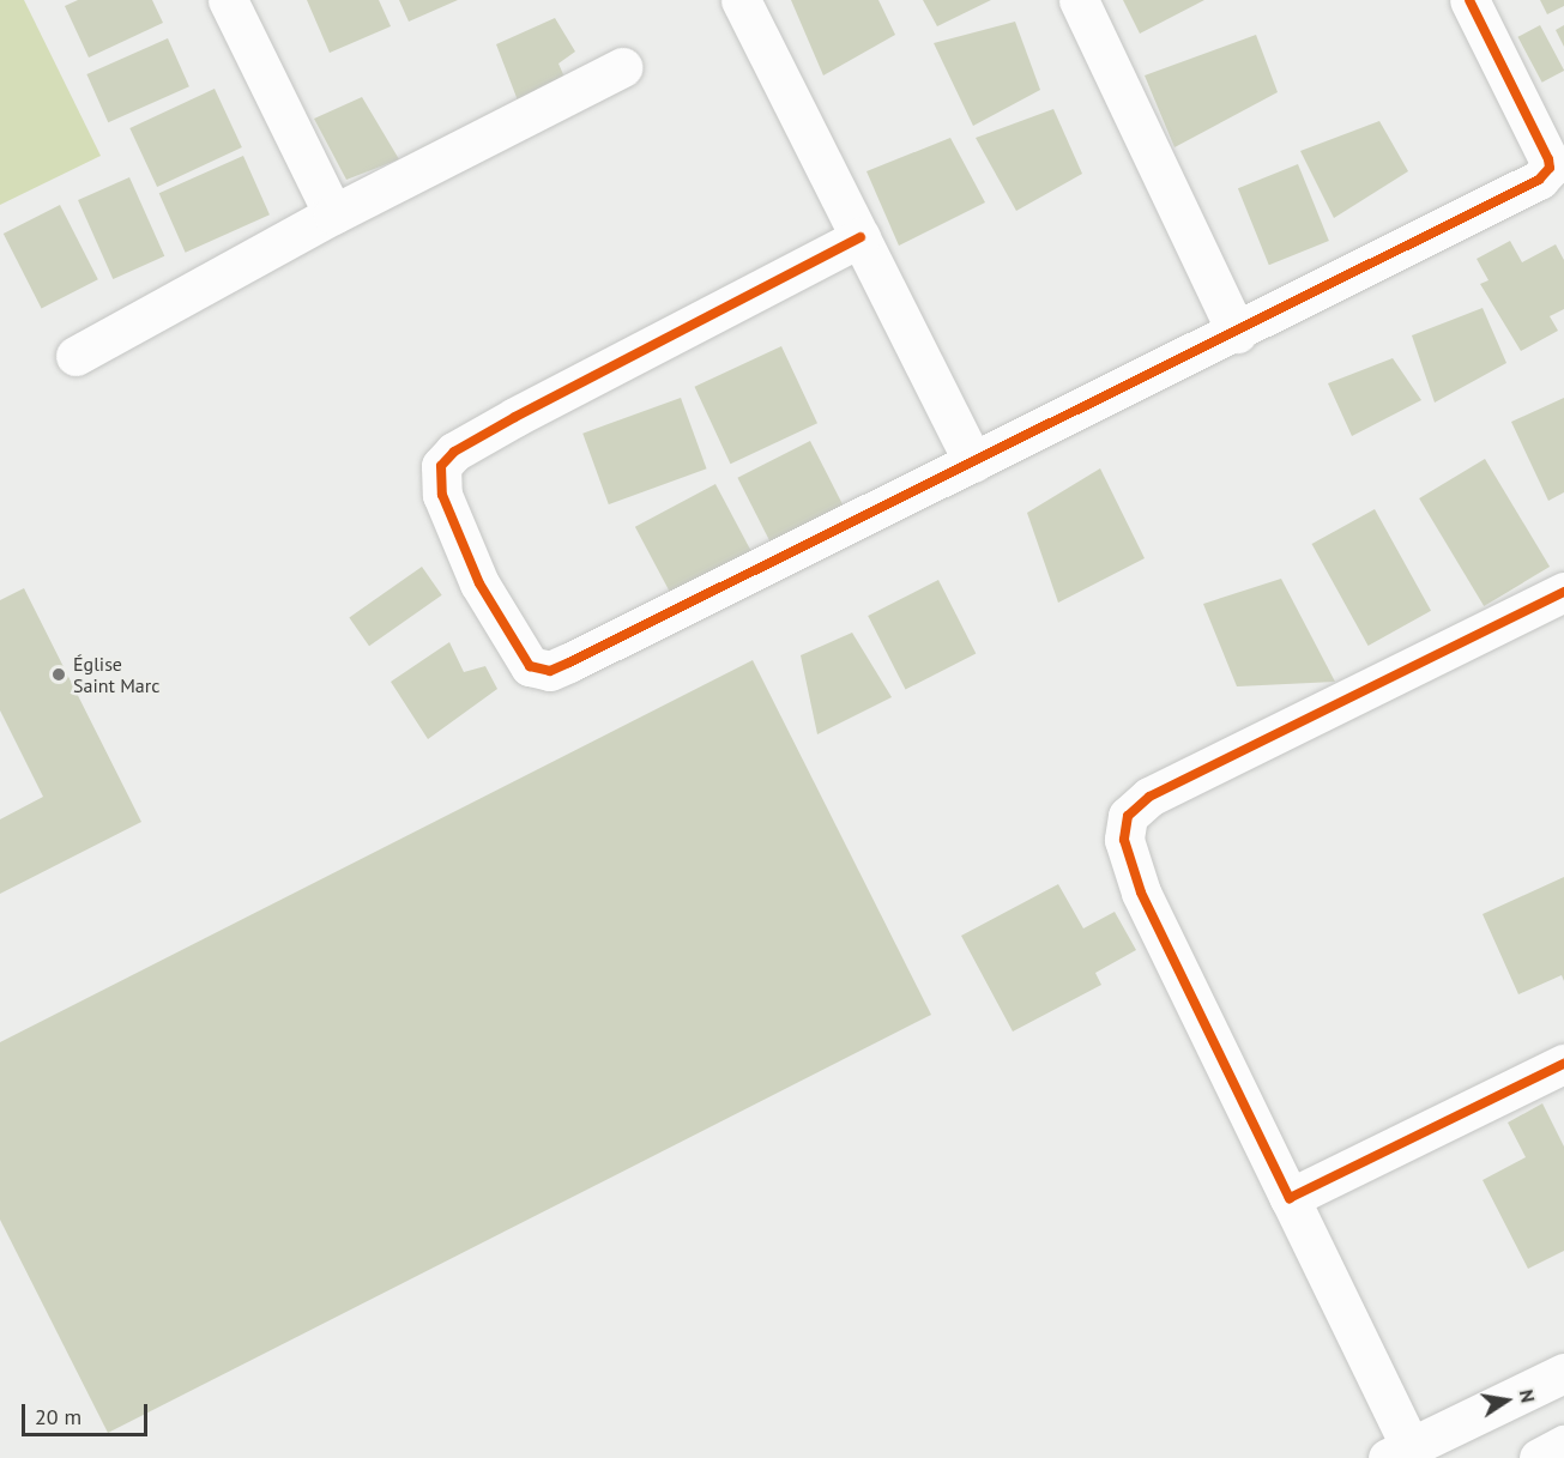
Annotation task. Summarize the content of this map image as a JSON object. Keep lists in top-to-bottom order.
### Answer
{
  "places": ["Église Saint Marc"],
  "scale_bar": "20 m",
  "north": "right"
}
